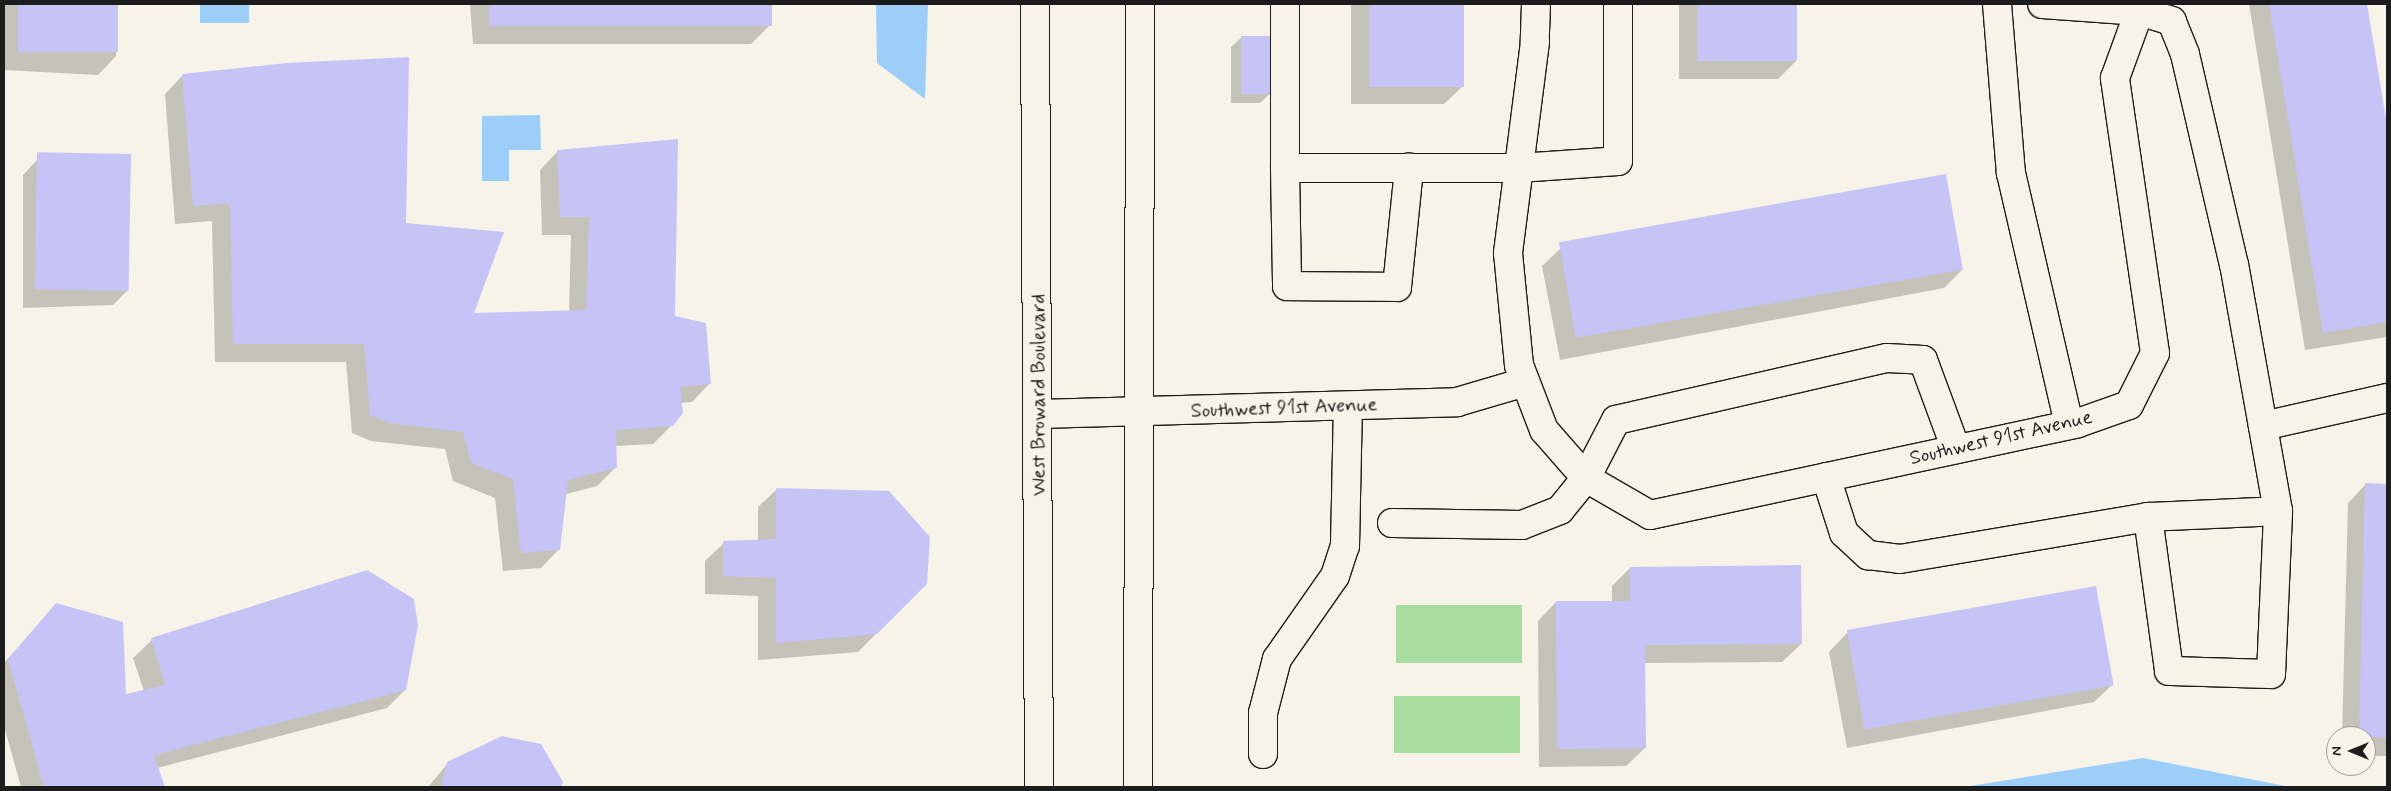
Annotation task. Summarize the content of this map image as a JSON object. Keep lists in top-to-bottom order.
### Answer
{
  "streets": {
    "street": ["West Broward Boulevard", "Southwest 91st Avenue"]
  },
  "crossings": [
    ["West Broward Boulevard", "Southwest 91st Avenue"]
  ],
  "north": "left"
}
